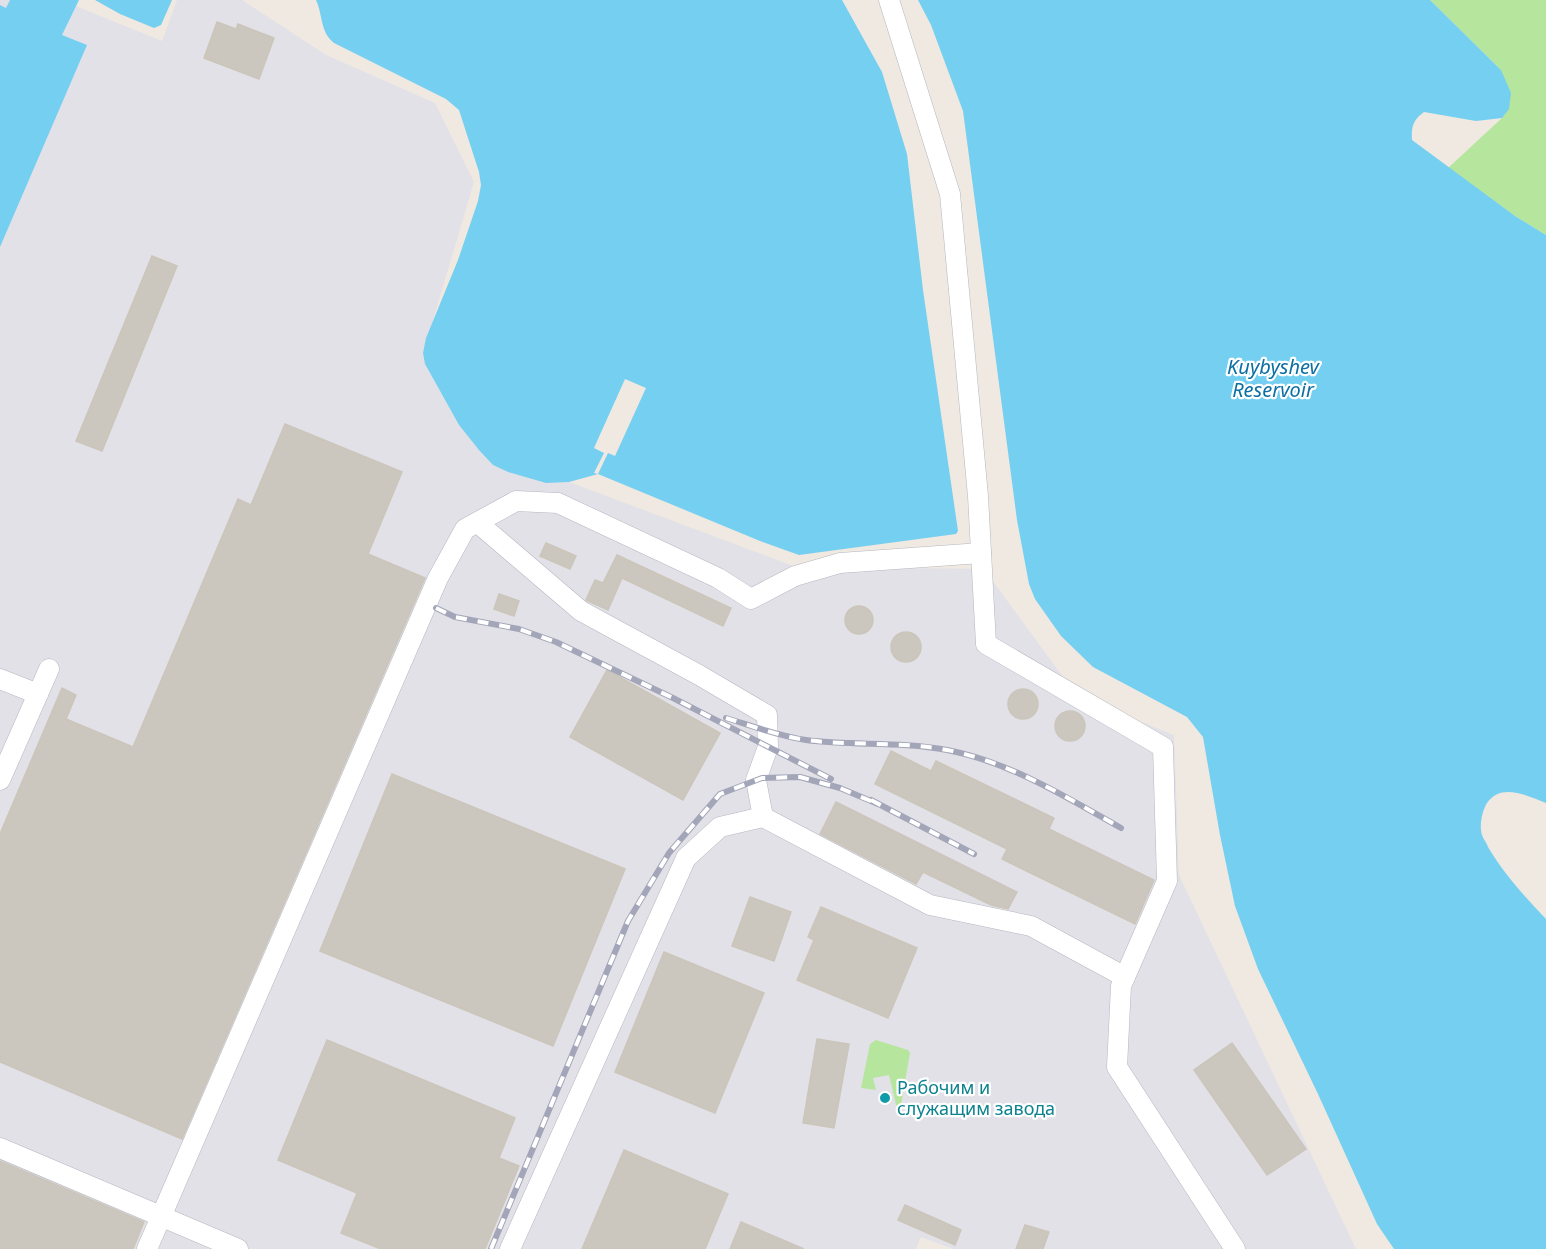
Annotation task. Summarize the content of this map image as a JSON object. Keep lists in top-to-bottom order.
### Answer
{
  "water": ["Kuybyshev Reservoir"],
  "places": ["Рабочим и служащим завода"]
}
